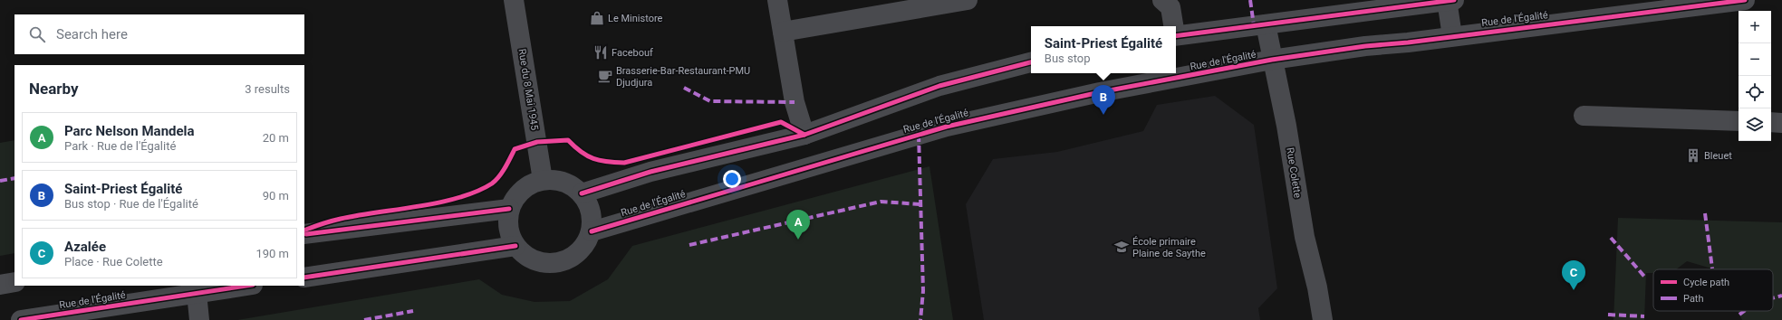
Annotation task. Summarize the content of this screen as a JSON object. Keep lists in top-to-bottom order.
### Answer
{
  "streets": {
    "street": ["Rue de l'Égalité", "Rue du 8 Mai 1945", "Rue Colette"]
  },
  "crossings": [
    ["Rue de l'Égalité", "Rue du 8 Mai 1945"],
    ["Rue de l'Égalité", "Rue Colette"]
  ],
  "places": {
    "shop": ["Le Ministore"],
    "restaurant": ["Facebouf"],
    "cafe": ["Brasserie-Bar-Restaurant-PMU Djudjura"],
    "building": ["Bleuet"],
    "school or university": ["École primaire Plaine de Saythe"]
  },
  "legend": ["Cycle path", "Path"],
  "page": {
    "map_buttons": ["+", "−"],
    "search": "Search here",
    "popup": ["Saint-Priest Égalité", "Bus stop"],
    "heading": ["Nearby", "3 results"],
    "pins": ["B", "A", "C"],
    "list": [
      {
        "mark": "A",
        "name": "Parc Nelson Mandela",
        "note": "Park · Rue de l'Égalité",
        "value": "20 m"
      },
      {
        "mark": "B",
        "name": "Saint-Priest Égalité",
        "note": "Bus stop · Rue de l'Égalité",
        "value": "90 m"
      },
      {
        "mark": "C",
        "name": "Azalée",
        "note": "Place · Rue Colette",
        "value": "190 m"
      }
    ]
  }
}
